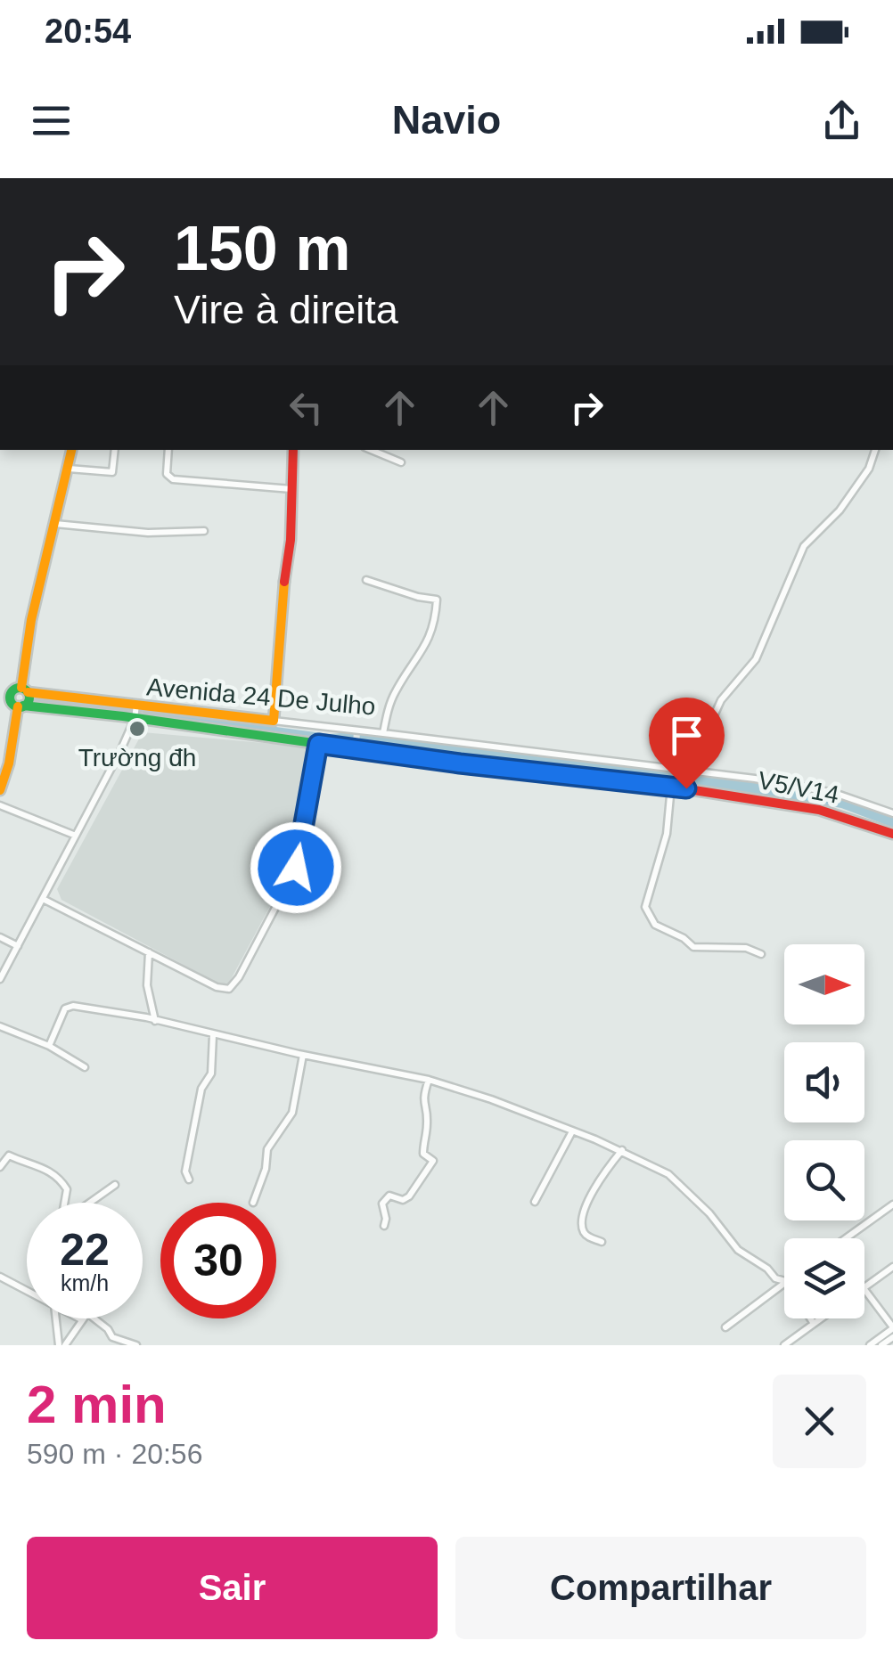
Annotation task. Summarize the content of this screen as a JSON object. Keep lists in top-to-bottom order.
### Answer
{
  "streets": {
    "street": ["Avenida 24 De Julho", "V5/V14"]
  },
  "crossings": [
    ["Avenida 24 De Julho", "V5/V14"]
  ],
  "places": ["Trường đh"],
  "north": "right",
  "page": {
    "status": "20:54",
    "header": "Navio",
    "turn": ["150 m", "Vire à direita"],
    "speed": "22 km/h",
    "limit": "30",
    "heading": ["2 min", "590 m · 20:56"],
    "buttons": ["Sair", "Compartilhar"]
  }
}
